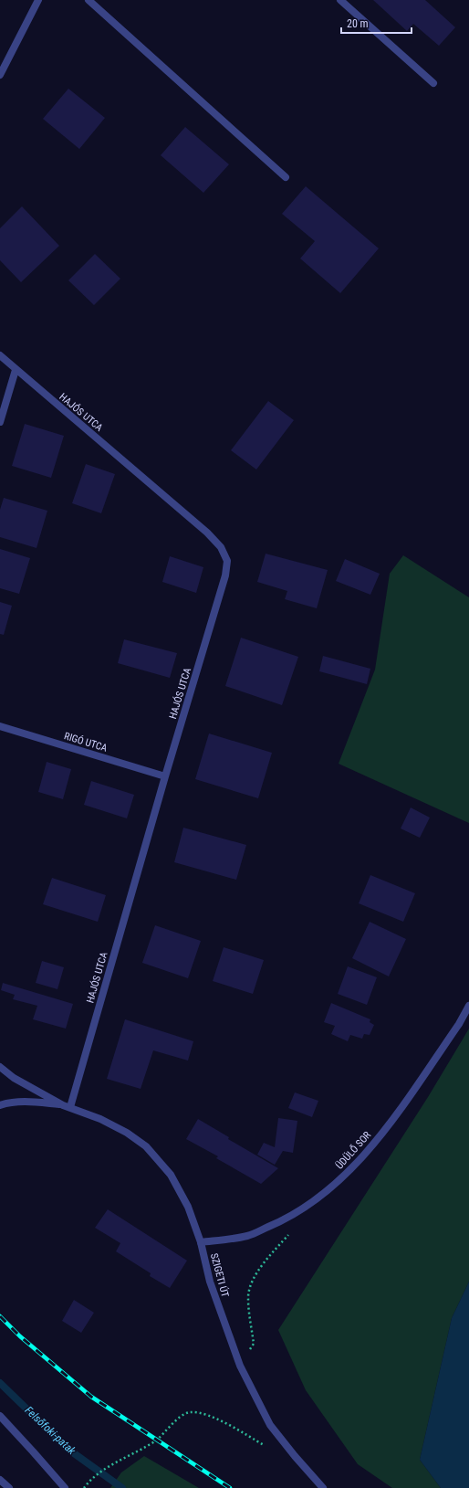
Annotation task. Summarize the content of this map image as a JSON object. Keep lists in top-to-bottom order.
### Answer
{
  "streets": {
    "street": [
      "HAJÓS UTCA",
      "RIGÓ UTCA",
      "ÜDÜLŐ SOR",
      "SZIGETI ÚT"
    ]
  },
  "crossings": [
    ["HAJÓS UTCA", "RIGÓ UTCA"],
    ["HAJÓS UTCA", "SZIGETI ÚT"],
    ["ÜDÜLŐ SOR", "SZIGETI ÚT"]
  ],
  "water": ["Felsőfoki-patak"],
  "scale_bar": "20 m"
}
